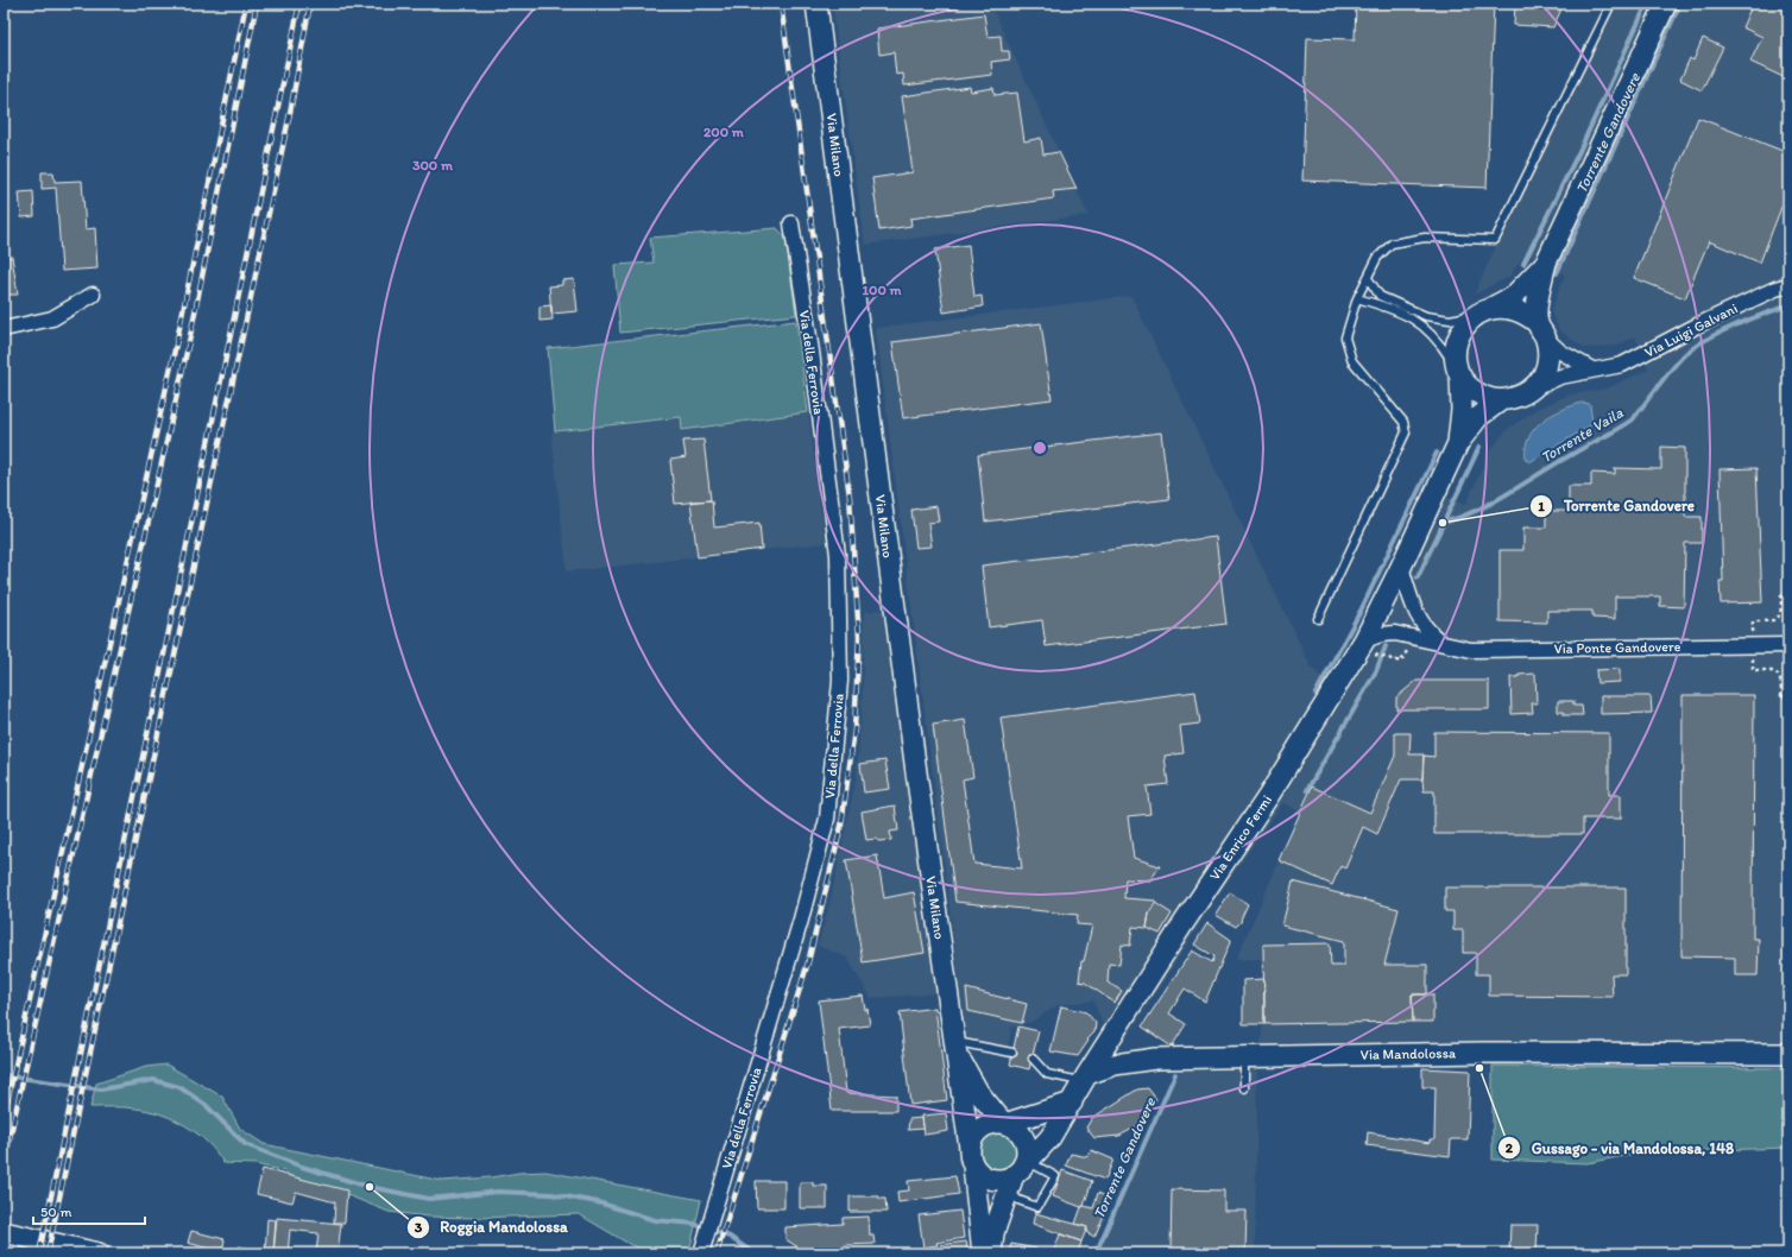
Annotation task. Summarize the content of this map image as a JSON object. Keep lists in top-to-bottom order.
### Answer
{
  "streets": {
    "main road": ["Via Milano", "Via Enrico Fermi", "Via Mandolossa"],
    "street": ["Via Luigi Galvani", "Via della Ferrovia", "Via Ponte Gandovere"]
  },
  "crossings": [
    ["Via Milano", "Via Enrico Fermi"],
    ["Via Ponte Gandovere", "Via Enrico Fermi"],
    ["Via Enrico Fermi", "Via Mandolossa"]
  ],
  "water": ["Torrente Gandovere", "Torrente Vaila"],
  "places": ["Torrente Gandovere", "Gussago - via Mandolossa, 148", "Roggia Mandolossa"],
  "scale_bar": "50 m",
  "rings": ["200 m", "300 m", "100 m"]
}
